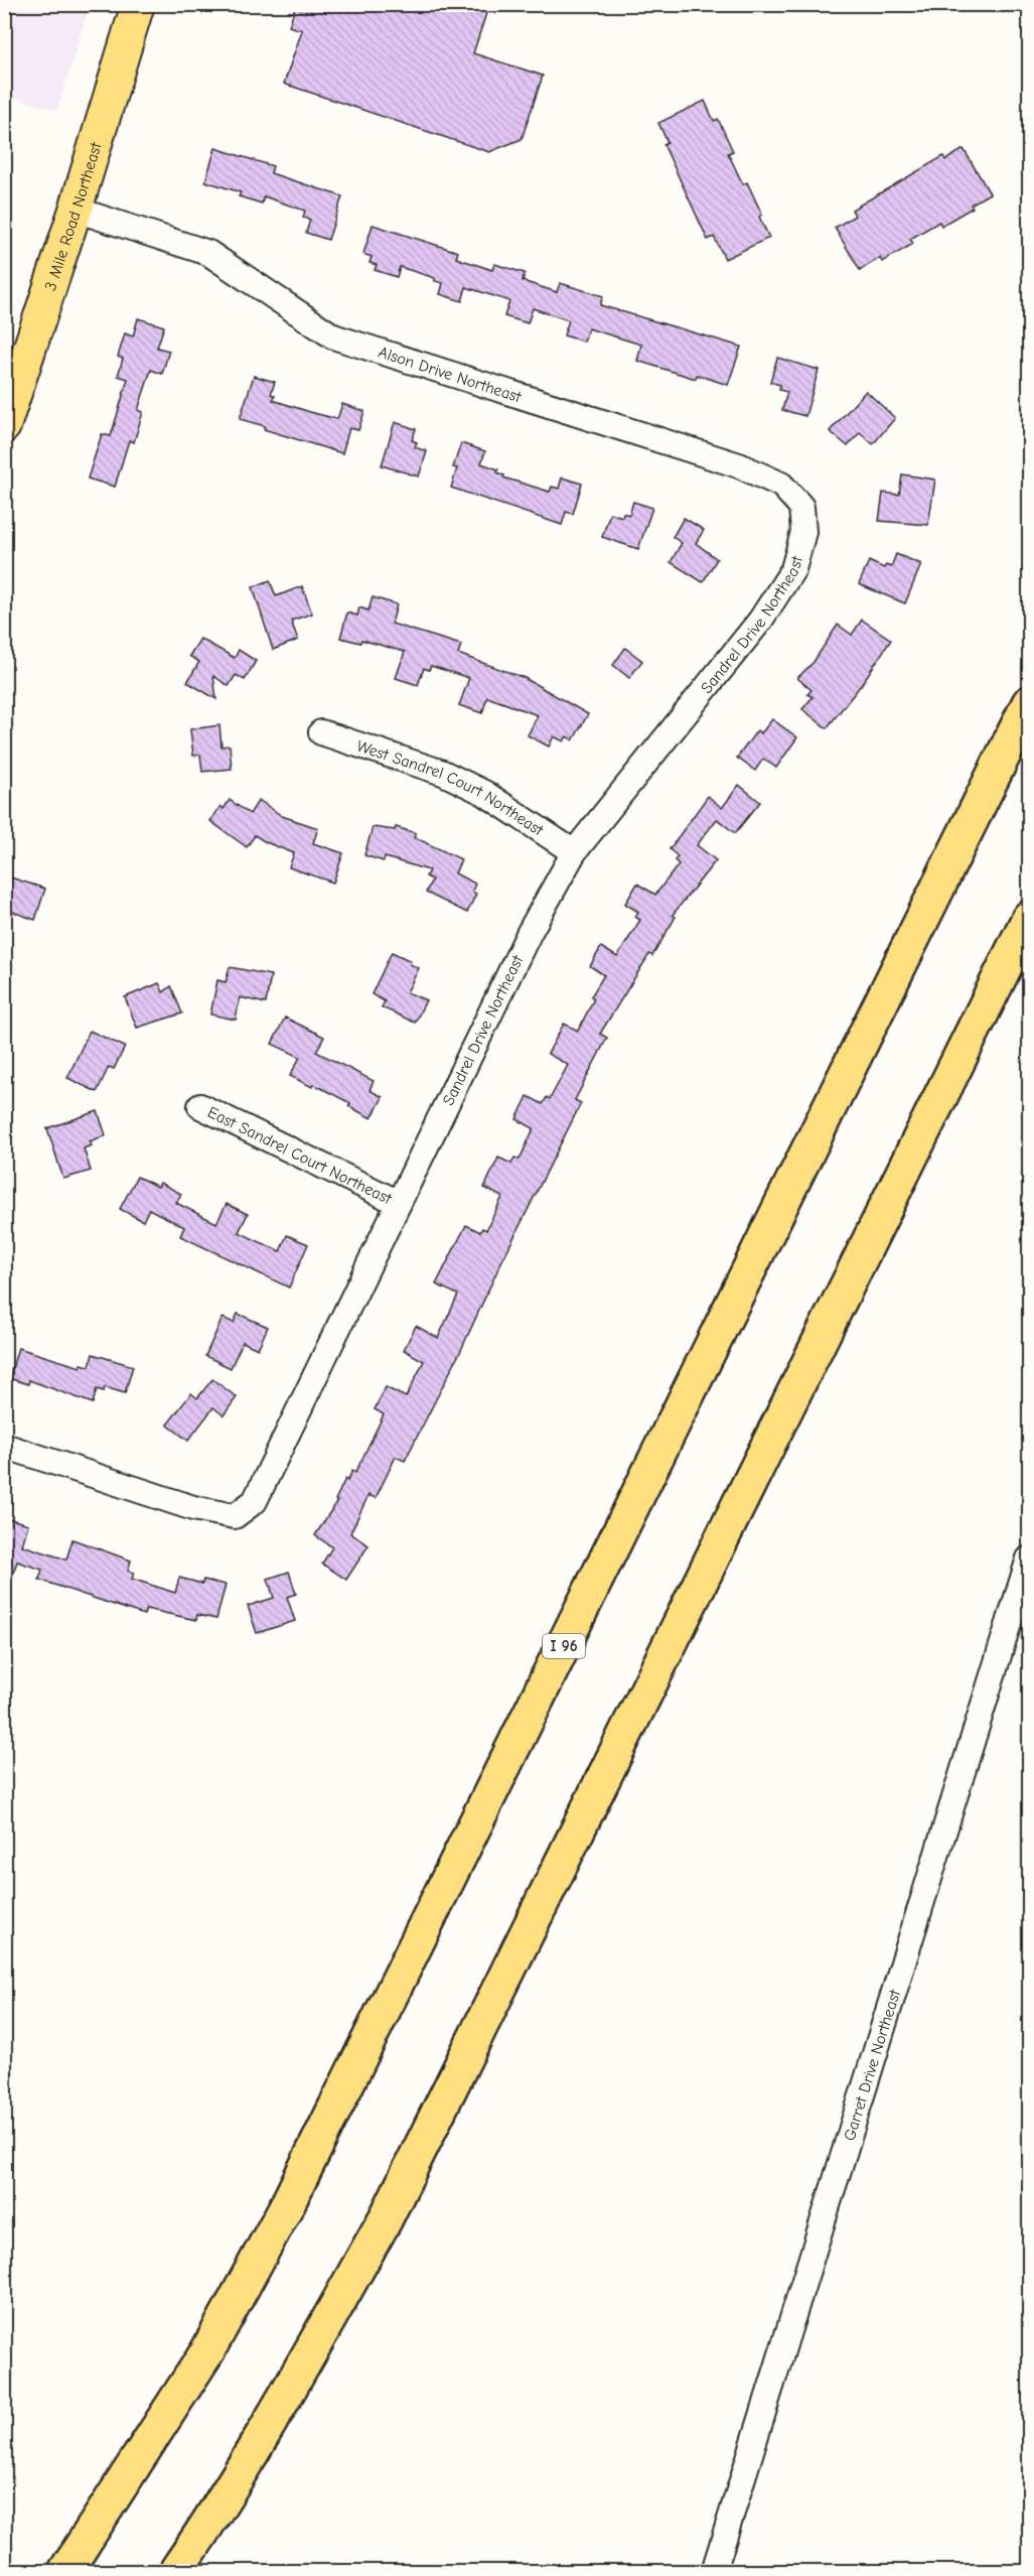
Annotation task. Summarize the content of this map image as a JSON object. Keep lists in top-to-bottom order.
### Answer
{
  "streets": {
    "highway": ["I 96"],
    "main road": ["3 Mile Road Northeast"],
    "street": [
      "Alson Drive Northeast",
      "Sandrel Drive Northeast",
      "West Sandrel Court Northeast",
      "East Sandrel Court Northeast",
      "Garret Drive Northeast"
    ]
  },
  "crossings": [
    ["3 Mile Road Northeast", "Alson Drive Northeast"],
    ["Alson Drive Northeast", "Sandrel Drive Northeast"],
    ["Sandrel Drive Northeast", "West Sandrel Court Northeast"],
    ["Sandrel Drive Northeast", "East Sandrel Court Northeast"]
  ]
}
